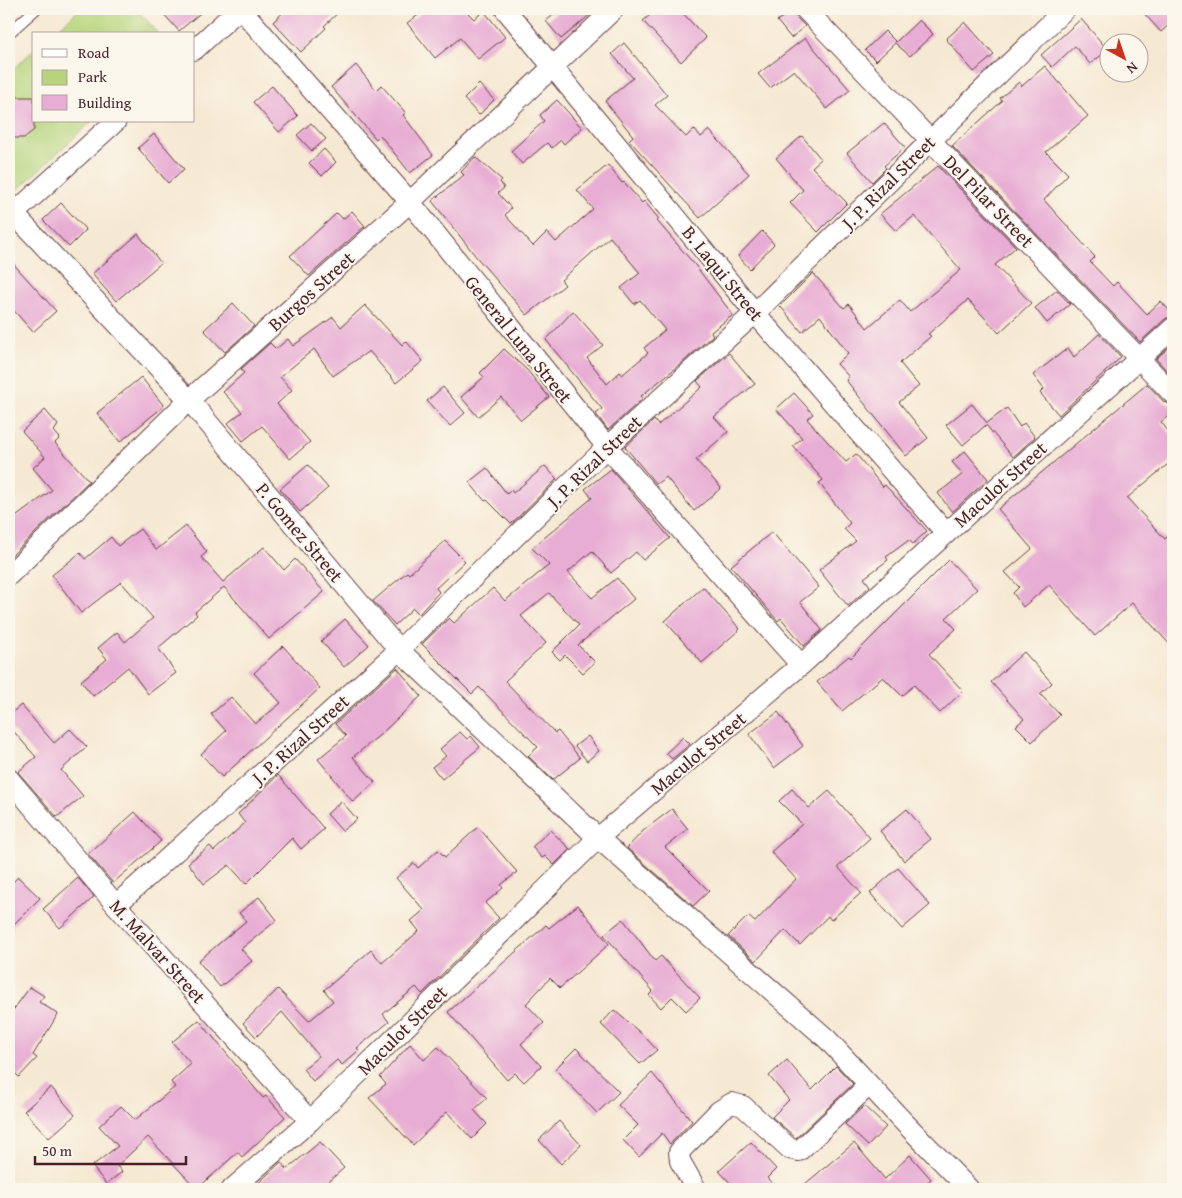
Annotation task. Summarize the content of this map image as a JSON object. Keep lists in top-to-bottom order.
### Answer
{
  "streets": {
    "street": [
      "J. P. Rizal Street",
      "Del Pilar Street",
      "B. Laqui Street",
      "Burgos Street",
      "General Luna Street",
      "Maculot Street",
      "P. Gomez Street",
      "M. Malvar Street"
    ]
  },
  "crossings": [
    ["J. P. Rizal Street", "Del Pilar Street"],
    ["J. P. Rizal Street", "B. Laqui Street"],
    ["J. P. Rizal Street", "General Luna Street"],
    ["J. P. Rizal Street", "P. Gomez Street"],
    ["J. P. Rizal Street", "M. Malvar Street"],
    ["Del Pilar Street", "Maculot Street"],
    ["B. Laqui Street", "Burgos Street"],
    ["B. Laqui Street", "Maculot Street"],
    ["Burgos Street", "General Luna Street"],
    ["Burgos Street", "P. Gomez Street"],
    ["General Luna Street", "Maculot Street"],
    ["Maculot Street", "P. Gomez Street"],
    ["Maculot Street", "M. Malvar Street"]
  ],
  "legend": ["Road", "Park", "Building"],
  "scale_bar": "50 m",
  "north": "bottom right"
}
